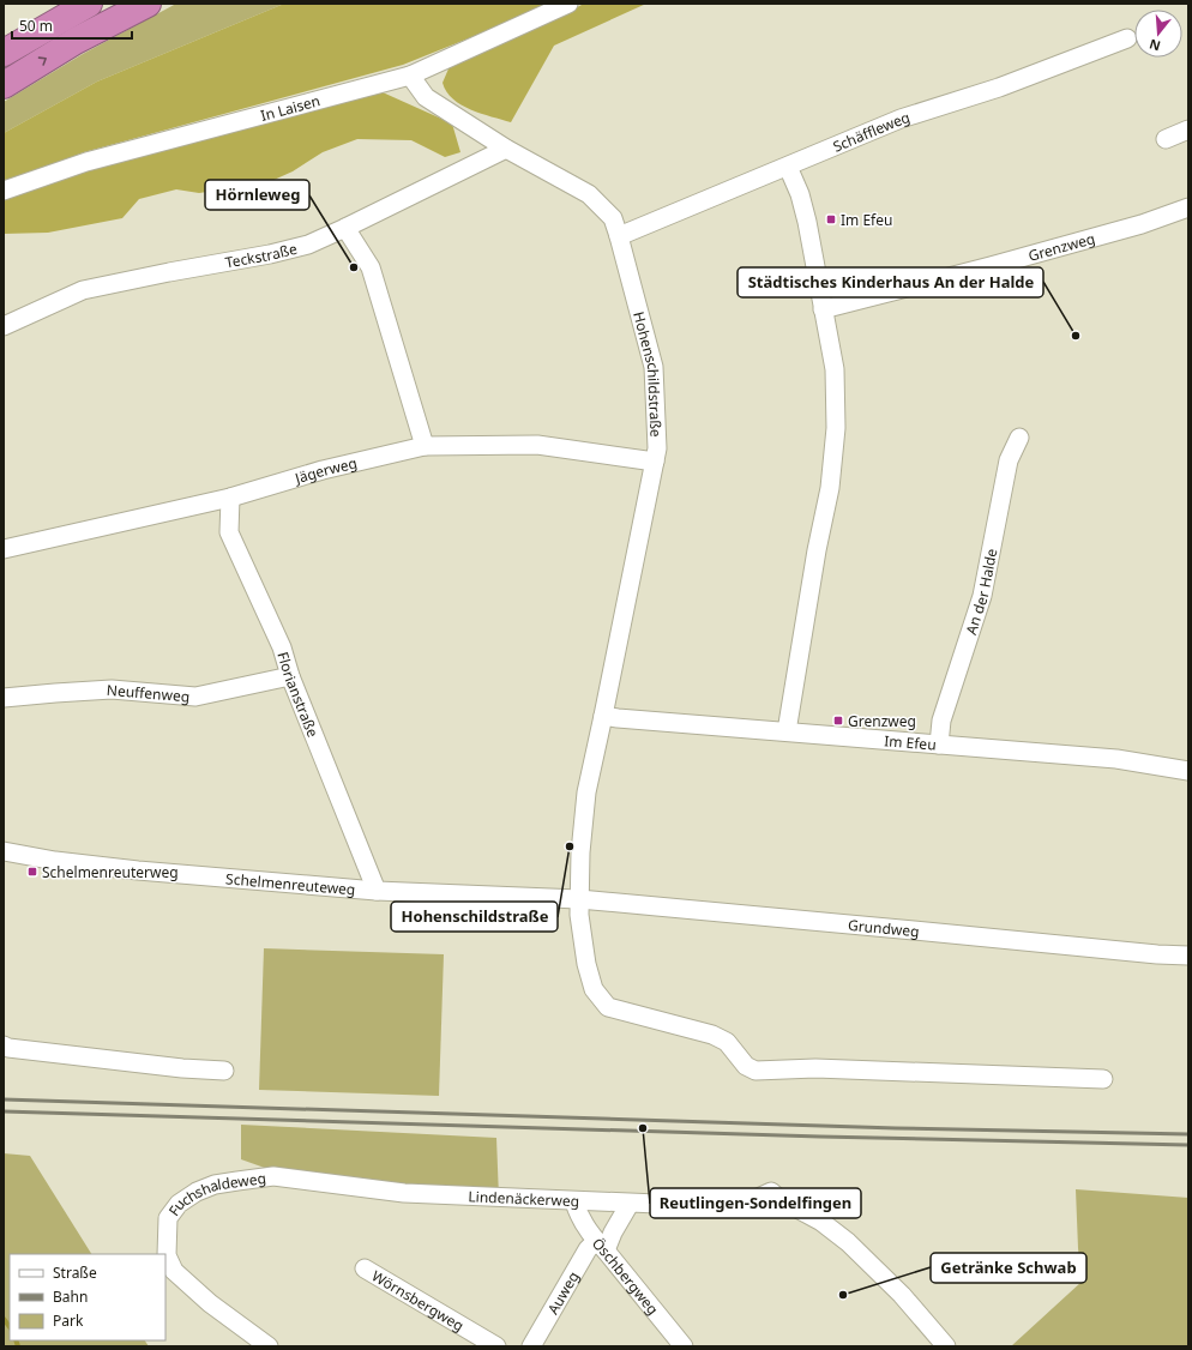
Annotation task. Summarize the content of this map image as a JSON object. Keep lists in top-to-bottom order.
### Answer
{
  "streets": {
    "street": [
      "In Laisen",
      "Schäffleweg",
      "Grenzweg",
      "Teckstraße",
      "Hohenschildstraße",
      "Jägerweg",
      "An der Halde",
      "Neuffenweg",
      "Florianstraße",
      "Im Efeu",
      "Schelmenreuteweg",
      "Grundweg",
      "Fuchshaldeweg",
      "Lindenäckerweg",
      "Öschbergweg",
      "Auweg",
      "Wörnsbergweg"
    ]
  },
  "crossings": [
    ["In Laisen", "Hohenschildstraße"],
    ["Schäffleweg", "Hohenschildstraße"],
    ["Teckstraße", "Hohenschildstraße"],
    ["Hohenschildstraße", "Jägerweg"],
    ["Hohenschildstraße", "Im Efeu"],
    ["Hohenschildstraße", "Schelmenreuteweg"],
    ["Hohenschildstraße", "Grundweg"],
    ["Jägerweg", "Florianstraße"],
    ["An der Halde", "Im Efeu"],
    ["Neuffenweg", "Florianstraße"],
    ["Florianstraße", "Schelmenreuteweg"],
    ["Schelmenreuteweg", "Grundweg"],
    ["Fuchshaldeweg", "Lindenäckerweg"],
    ["Lindenäckerweg", "Öschbergweg"],
    ["Lindenäckerweg", "Auweg"],
    ["Öschbergweg", "Auweg"]
  ],
  "places": {
    "transit": ["Im Efeu", "Grenzweg", "Schelmenreuterweg"],
    "other": [
      "Hörnleweg",
      "Städtisches Kinderhaus An der Halde",
      "Hohenschildstraße",
      "Reutlingen-Sondelfingen",
      "Getränke Schwab"
    ]
  },
  "legend": ["Straße", "Bahn", "Park"],
  "scale_bar": "50 m",
  "north": "bottom"
}
